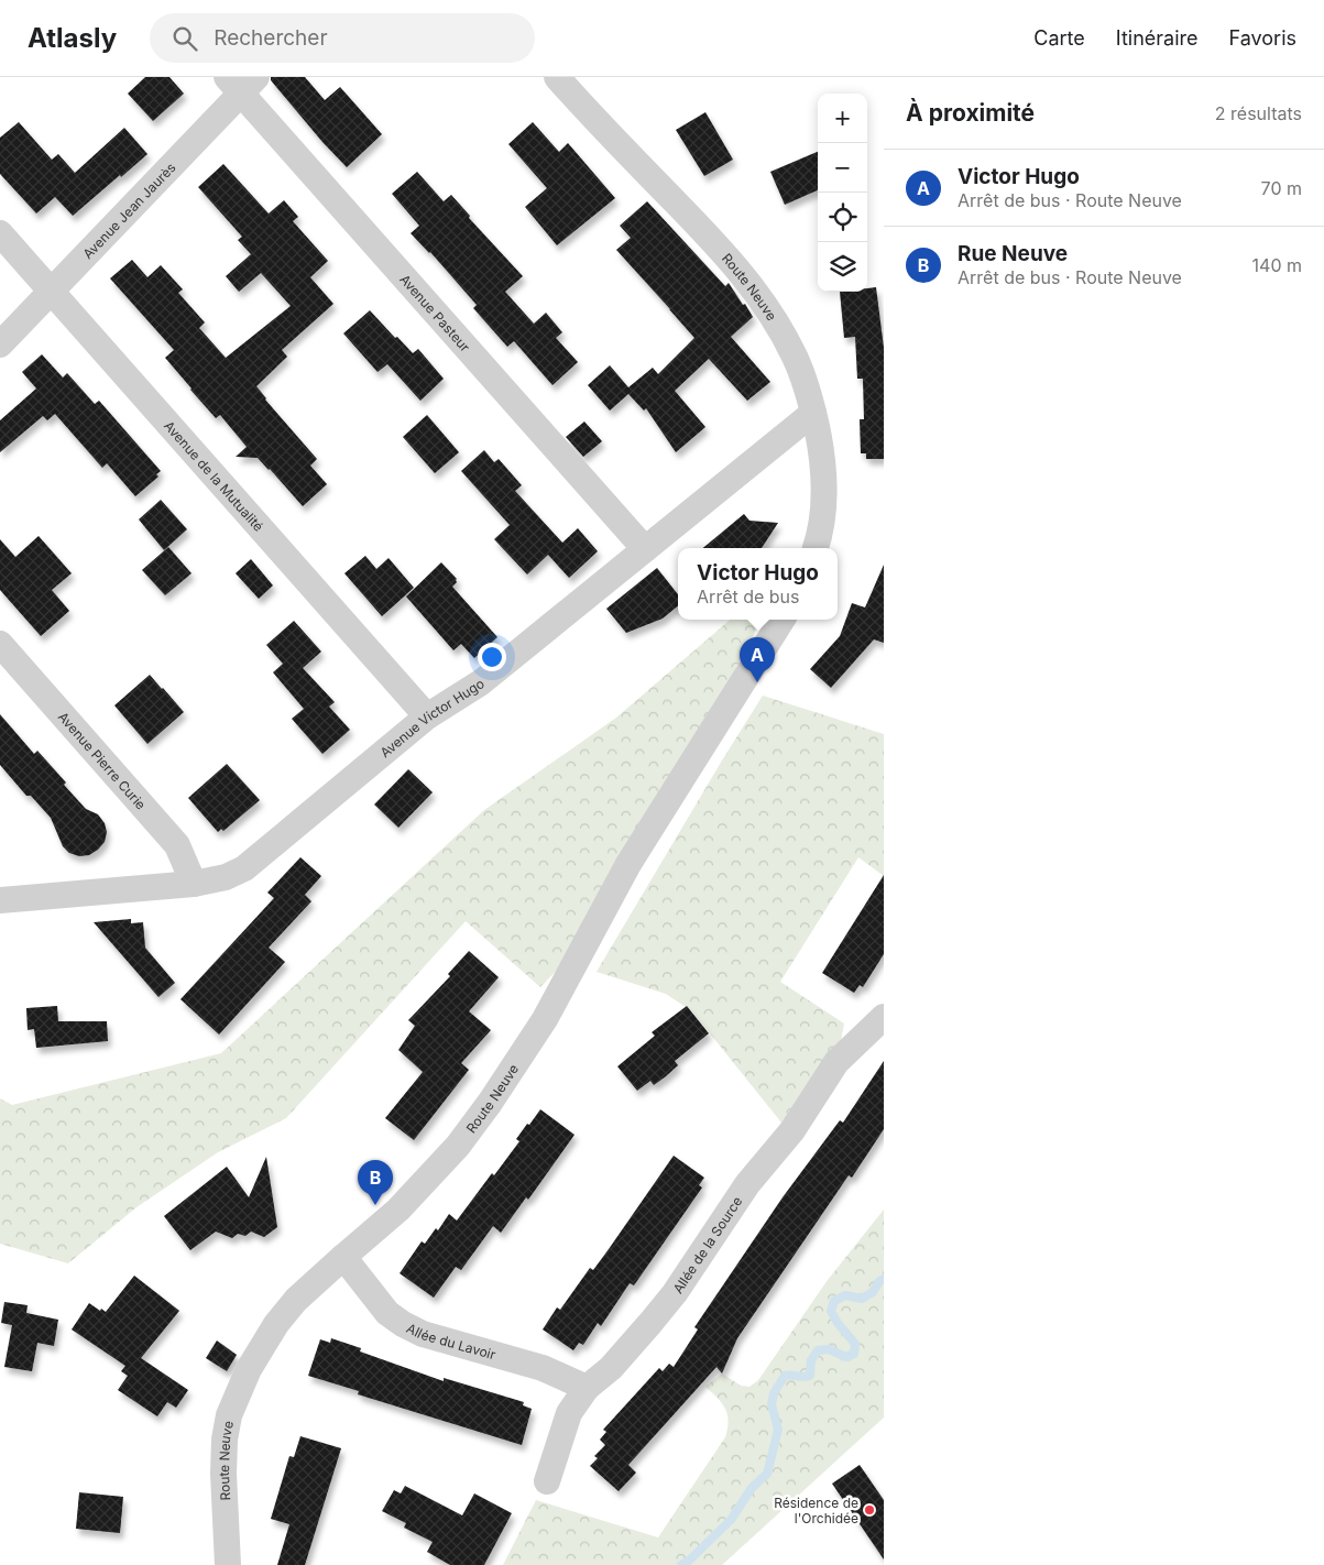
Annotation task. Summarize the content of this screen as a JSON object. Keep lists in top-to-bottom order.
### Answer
{
  "streets": {
    "street": [
      "Avenue Jean Jaurès",
      "Route Neuve",
      "Avenue Pasteur",
      "Avenue de la Mutualité",
      "Avenue Victor Hugo",
      "Avenue Pierre Curie",
      "Allée de la Source",
      "Allée du Lavoir"
    ]
  },
  "crossings": [
    ["Avenue Jean Jaurès", "Avenue Pasteur"],
    ["Avenue Jean Jaurès", "Avenue de la Mutualité"],
    ["Route Neuve", "Avenue Victor Hugo"],
    ["Route Neuve", "Allée du Lavoir"],
    ["Avenue Pasteur", "Avenue Victor Hugo"],
    ["Avenue de la Mutualité", "Avenue Victor Hugo"],
    ["Avenue Victor Hugo", "Avenue Pierre Curie"],
    ["Allée de la Source", "Allée du Lavoir"]
  ],
  "places": ["Résidence de l'Orchidée"],
  "page": {
    "header": "Atlasly",
    "search": "Rechercher",
    "nav": ["Carte", "Itinéraire", "Favoris"],
    "heading": ["À proximité", "2 résultats"],
    "map_buttons": ["+", "−"],
    "list": [
      {
        "mark": "A",
        "name": "Victor Hugo",
        "note": "Arrêt de bus · Route Neuve",
        "value": "70 m"
      },
      {
        "mark": "B",
        "name": "Rue Neuve",
        "note": "Arrêt de bus · Route Neuve",
        "value": "140 m"
      }
    ],
    "popup": ["Victor Hugo", "Arrêt de bus"],
    "pins": ["A", "B"]
  }
}
